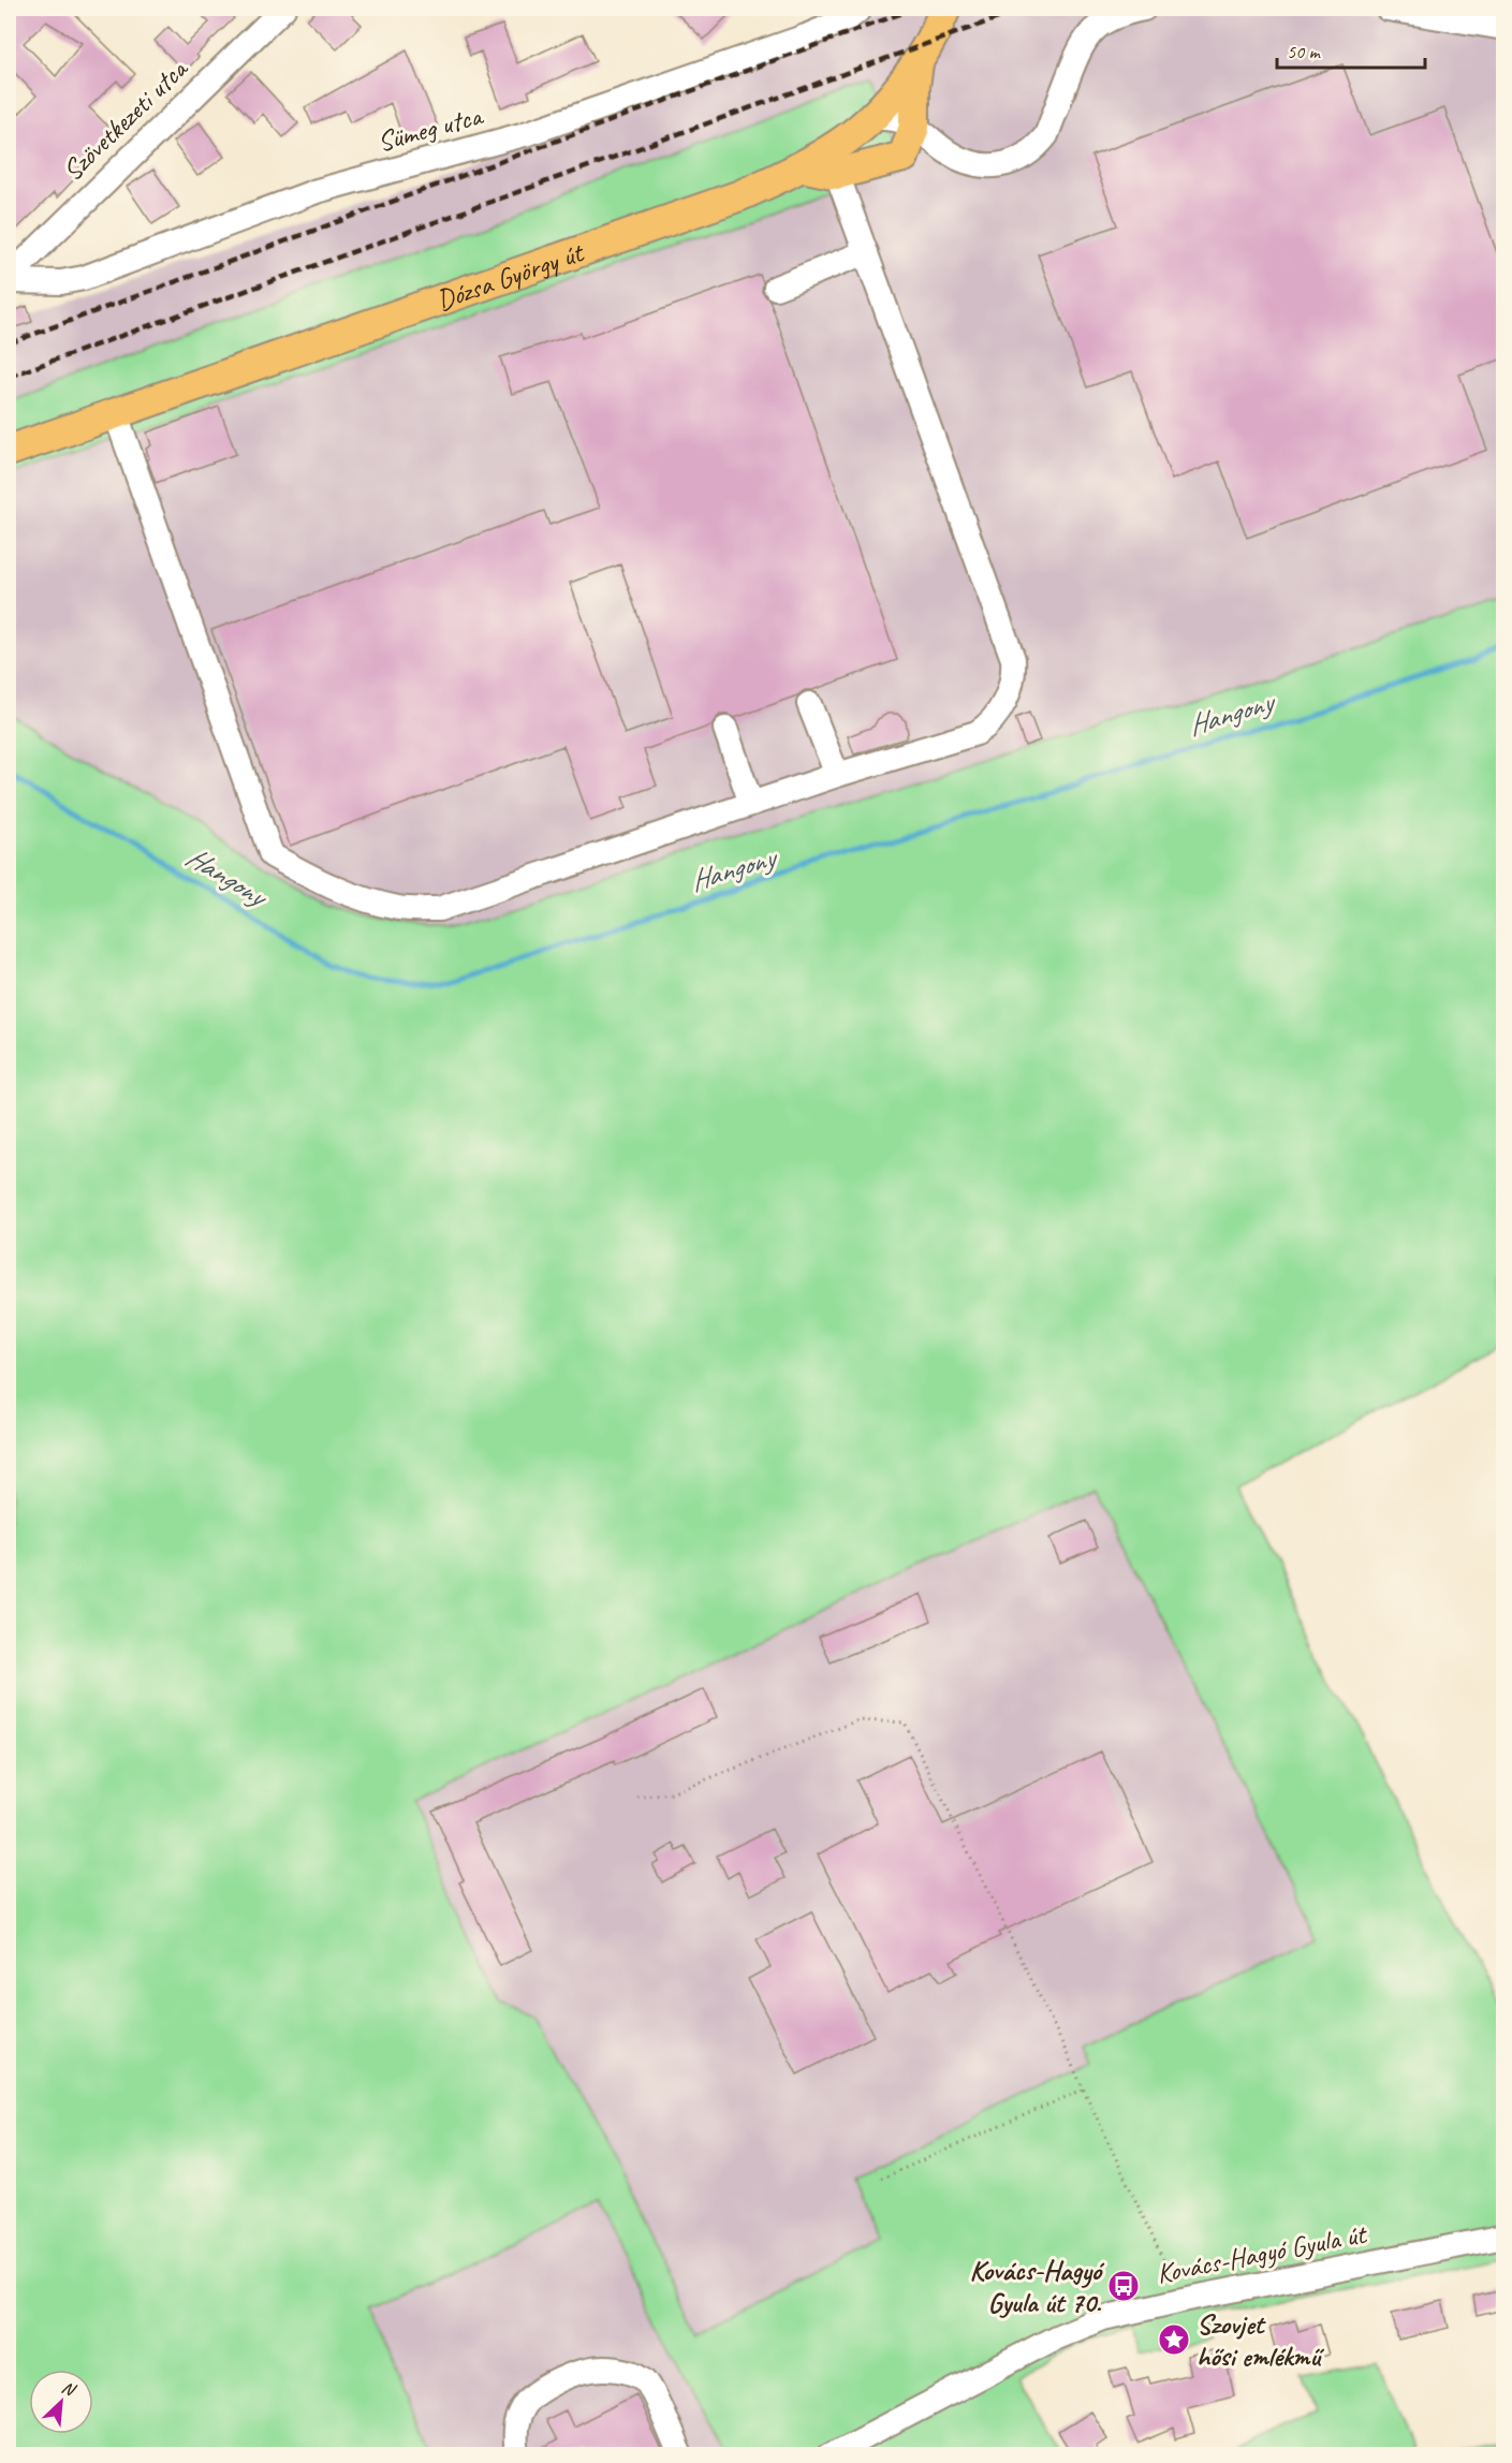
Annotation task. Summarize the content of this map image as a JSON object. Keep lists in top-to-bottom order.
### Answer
{
  "streets": {
    "main road": ["Dózsa György út"],
    "street": ["Szövetkezeti utca", "Sümeg utca", "Kovács-Hagyó Gyula út"]
  },
  "crossings": [
    ["Szövetkezeti utca", "Sümeg utca"]
  ],
  "water": ["Hangony"],
  "places": {
    "bus stop": ["Kovács-Hagyó Gyula út 70."],
    "place": ["Szovjet hősi emlékmű"]
  },
  "scale_bar": "50 m",
  "north": "top right"
}
